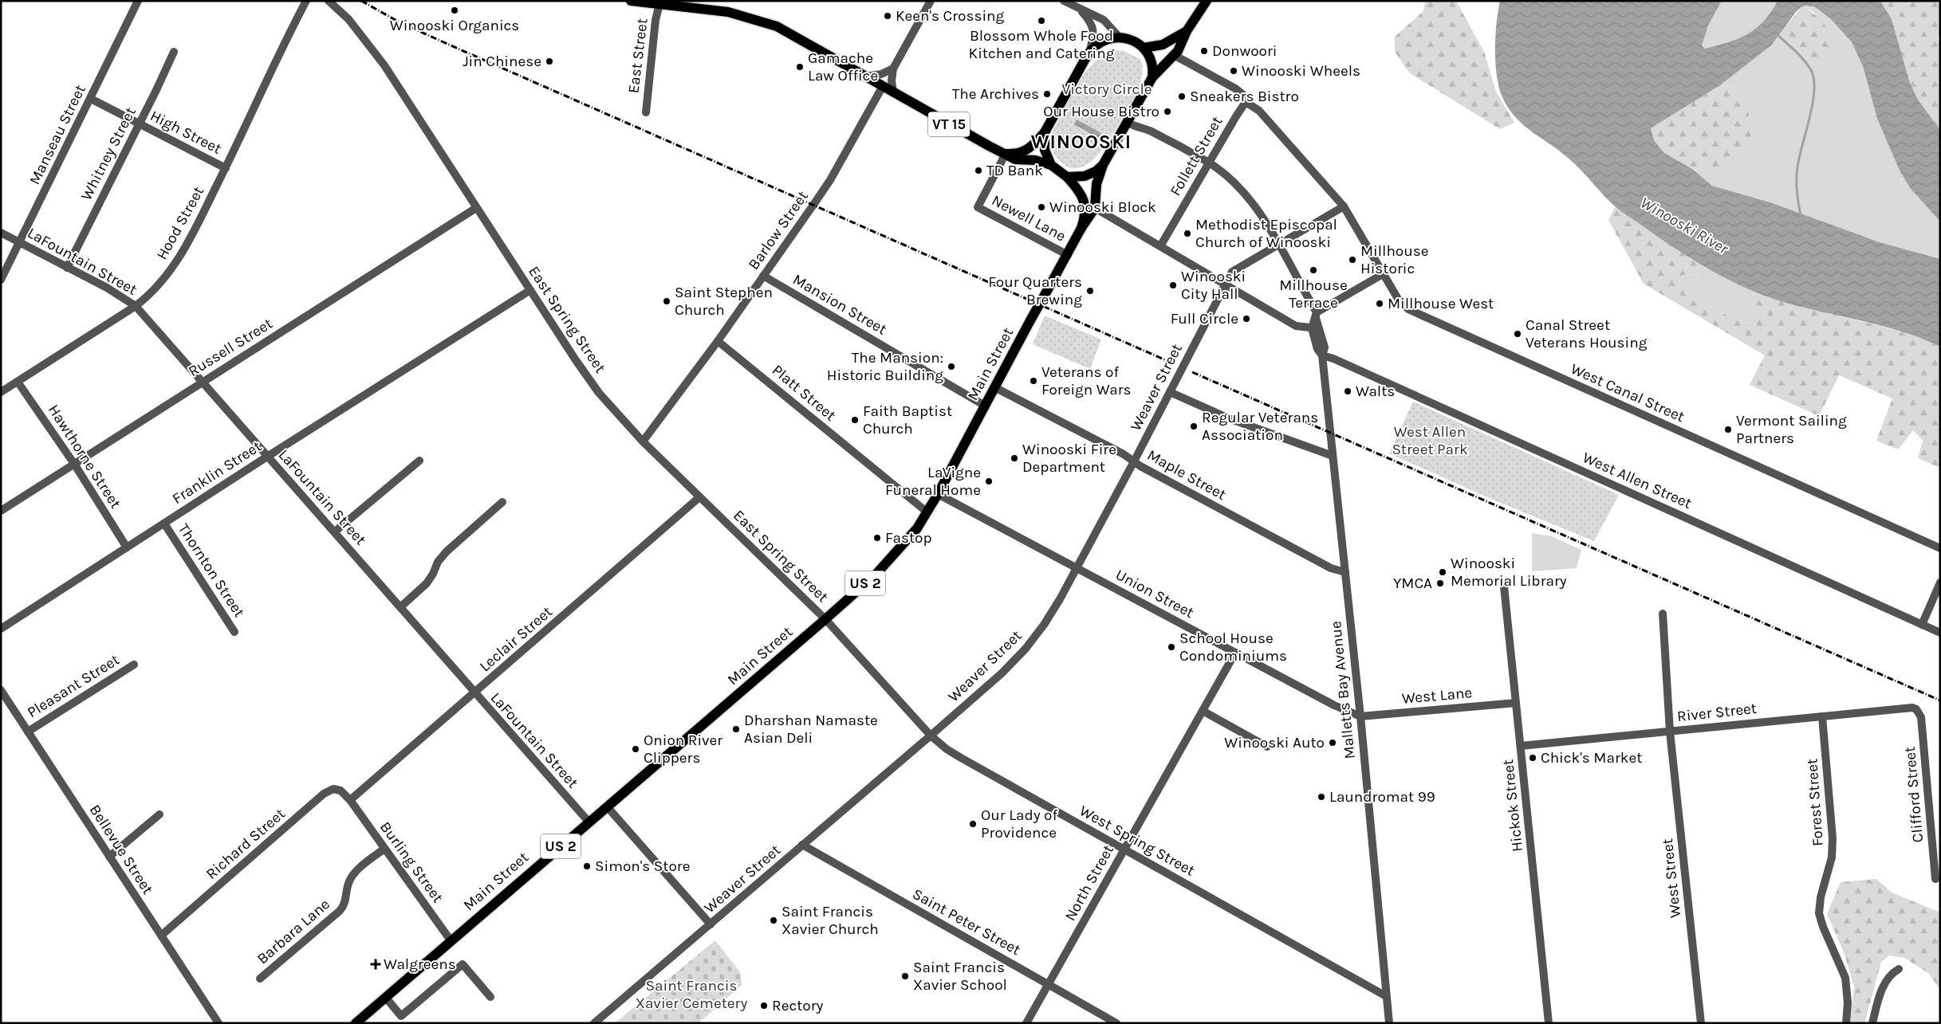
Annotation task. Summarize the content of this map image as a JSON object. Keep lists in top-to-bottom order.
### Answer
{
  "streets": {
    "main road": ["VT 15", "Main Street", "US 2"],
    "street": [
      "East Street",
      "High Street",
      "Manseau Street",
      "Whitney Street",
      "Follett Street",
      "Newell Lane",
      "Hood Street",
      "Barlow Street",
      "LaFountain Street",
      "Mansion Street",
      "East Spring Street",
      "Russell Street",
      "Weaver Street",
      "Platt Street",
      "West Canal Street",
      "Hawthorne Street",
      "Franklin Street",
      "Maple Street",
      "West Allen Street",
      "Thornton Street",
      "Union Street",
      "Leclair Street",
      "Pleasant Street",
      "Malletts Bay Avenue",
      "West Lane",
      "River Street",
      "Clifford Street",
      "Forest Street",
      "Hickok Street",
      "West Spring Street",
      "Richard Street",
      "Bellevue Street",
      "Burling Street",
      "West Street",
      "North Street",
      "Saint Peter Street",
      "Barbara Lane"
    ]
  },
  "crossings": [
    ["East Street", "VT 15"],
    ["VT 15", "Newell Lane"],
    ["VT 15", "Barlow Street"],
    ["VT 15", "Main Street"],
    ["High Street", "Manseau Street"],
    ["High Street", "Whitney Street"],
    ["High Street", "Hood Street"],
    ["Manseau Street", "LaFountain Street"],
    ["Whitney Street", "LaFountain Street"],
    ["Follett Street", "West Canal Street"],
    ["Follett Street", "Malletts Bay Avenue"],
    ["Newell Lane", "Main Street"],
    ["Hood Street", "LaFountain Street"],
    ["Hood Street", "Hawthorne Street"],
    ["Barlow Street", "Mansion Street"],
    ["Barlow Street", "East Spring Street"],
    ["Barlow Street", "Platt Street"],
    ["LaFountain Street", "Russell Street"],
    ["LaFountain Street", "Main Street"],
    ["LaFountain Street", "Franklin Street"],
    ["LaFountain Street", "Leclair Street"],
    ["Mansion Street", "Main Street"],
    ["East Spring Street", "Russell Street"],
    ["East Spring Street", "Main Street"],
    ["East Spring Street", "Franklin Street"],
    ["East Spring Street", "Leclair Street"],
    ["East Spring Street", "West Spring Street"],
    ["Russell Street", "Hawthorne Street"],
    ["Main Street", "Platt Street"],
    ["Main Street", "Maple Street"],
    ["Main Street", "Union Street"],
    ["Main Street", "West Spring Street"],
    ["Main Street", "Burling Street"],
    ["Weaver Street", "West Canal Street"],
    ["Weaver Street", "Maple Street"],
    ["Weaver Street", "Union Street"],
    ["Weaver Street", "Malletts Bay Avenue"],
    ["Weaver Street", "West Spring Street"],
    ["Weaver Street", "Saint Peter Street"],
    ["Hawthorne Street", "Franklin Street"],
    ["Franklin Street", "Thornton Street"],
    ["Maple Street", "Malletts Bay Avenue"],
    ["West Allen Street", "Malletts Bay Avenue"],
    ["Union Street", "Malletts Bay Avenue"],
    ["Union Street", "West Lane"],
    ["Union Street", "North Street"],
    ["Leclair Street", "Richard Street"],
    ["Leclair Street", "Burling Street"],
    ["Pleasant Street", "Bellevue Street"],
    ["Malletts Bay Avenue", "West Lane"],
    ["Malletts Bay Avenue", "West Spring Street"],
    ["West Lane", "Hickok Street"],
    ["River Street", "Clifford Street"],
    ["River Street", "Forest Street"],
    ["River Street", "Hickok Street"],
    ["River Street", "West Street"],
    ["West Spring Street", "North Street"],
    ["Richard Street", "Bellevue Street"],
    ["Richard Street", "Burling Street"],
    ["Burling Street", "Barbara Lane"],
    ["North Street", "Saint Peter Street"]
  ],
  "districts": ["WINOOSKI"],
  "water": ["Winooski River"],
  "parks": ["Victory Circle", "West Allen Street Park", "Saint Francis Xavier Cemetery"],
  "places": {
    "other": [
      "Winooski Organics",
      "Keen's Crossing",
      "Blossom Whole Food Kitchen and Catering",
      "Donwoori",
      "Jin Chinese",
      "Gamache Law Office",
      "Winooski Wheels",
      "The Archives",
      "Sneakers Bistro",
      "Our House Bistro",
      "TD Bank",
      "Winooski Block",
      "Methodist Episcopal Church of Winooski",
      "Millhouse Historic",
      "Millhouse Terrace",
      "Winooski City Hall",
      "Four Quarters Brewing",
      "Saint Stephen Church",
      "Millhouse West",
      "Full Circle",
      "Canal Street Veterans Housing",
      "The Mansion: Historic Building",
      "Veterans of Foreign Wars",
      "Walts",
      "Faith Baptist Church",
      "Regular Veterans Association",
      "Vermont Sailing Partners",
      "Winooski Fire Department",
      "LaVigne Funeral Home",
      "Fastop",
      "Winooski Memorial Library",
      "YMCA",
      "School House Condominiums",
      "Dharshan Namaste Asian Deli",
      "Winooski Auto",
      "Onion River Clippers",
      "Chick's Market",
      "Laundromat 99",
      "Our Lady of Providence",
      "Simon's Store",
      "Saint Francis Xavier Church",
      "Saint Francis Xavier School",
      "Rectory"
    ],
    "health": ["Walgreens"]
  }
}
